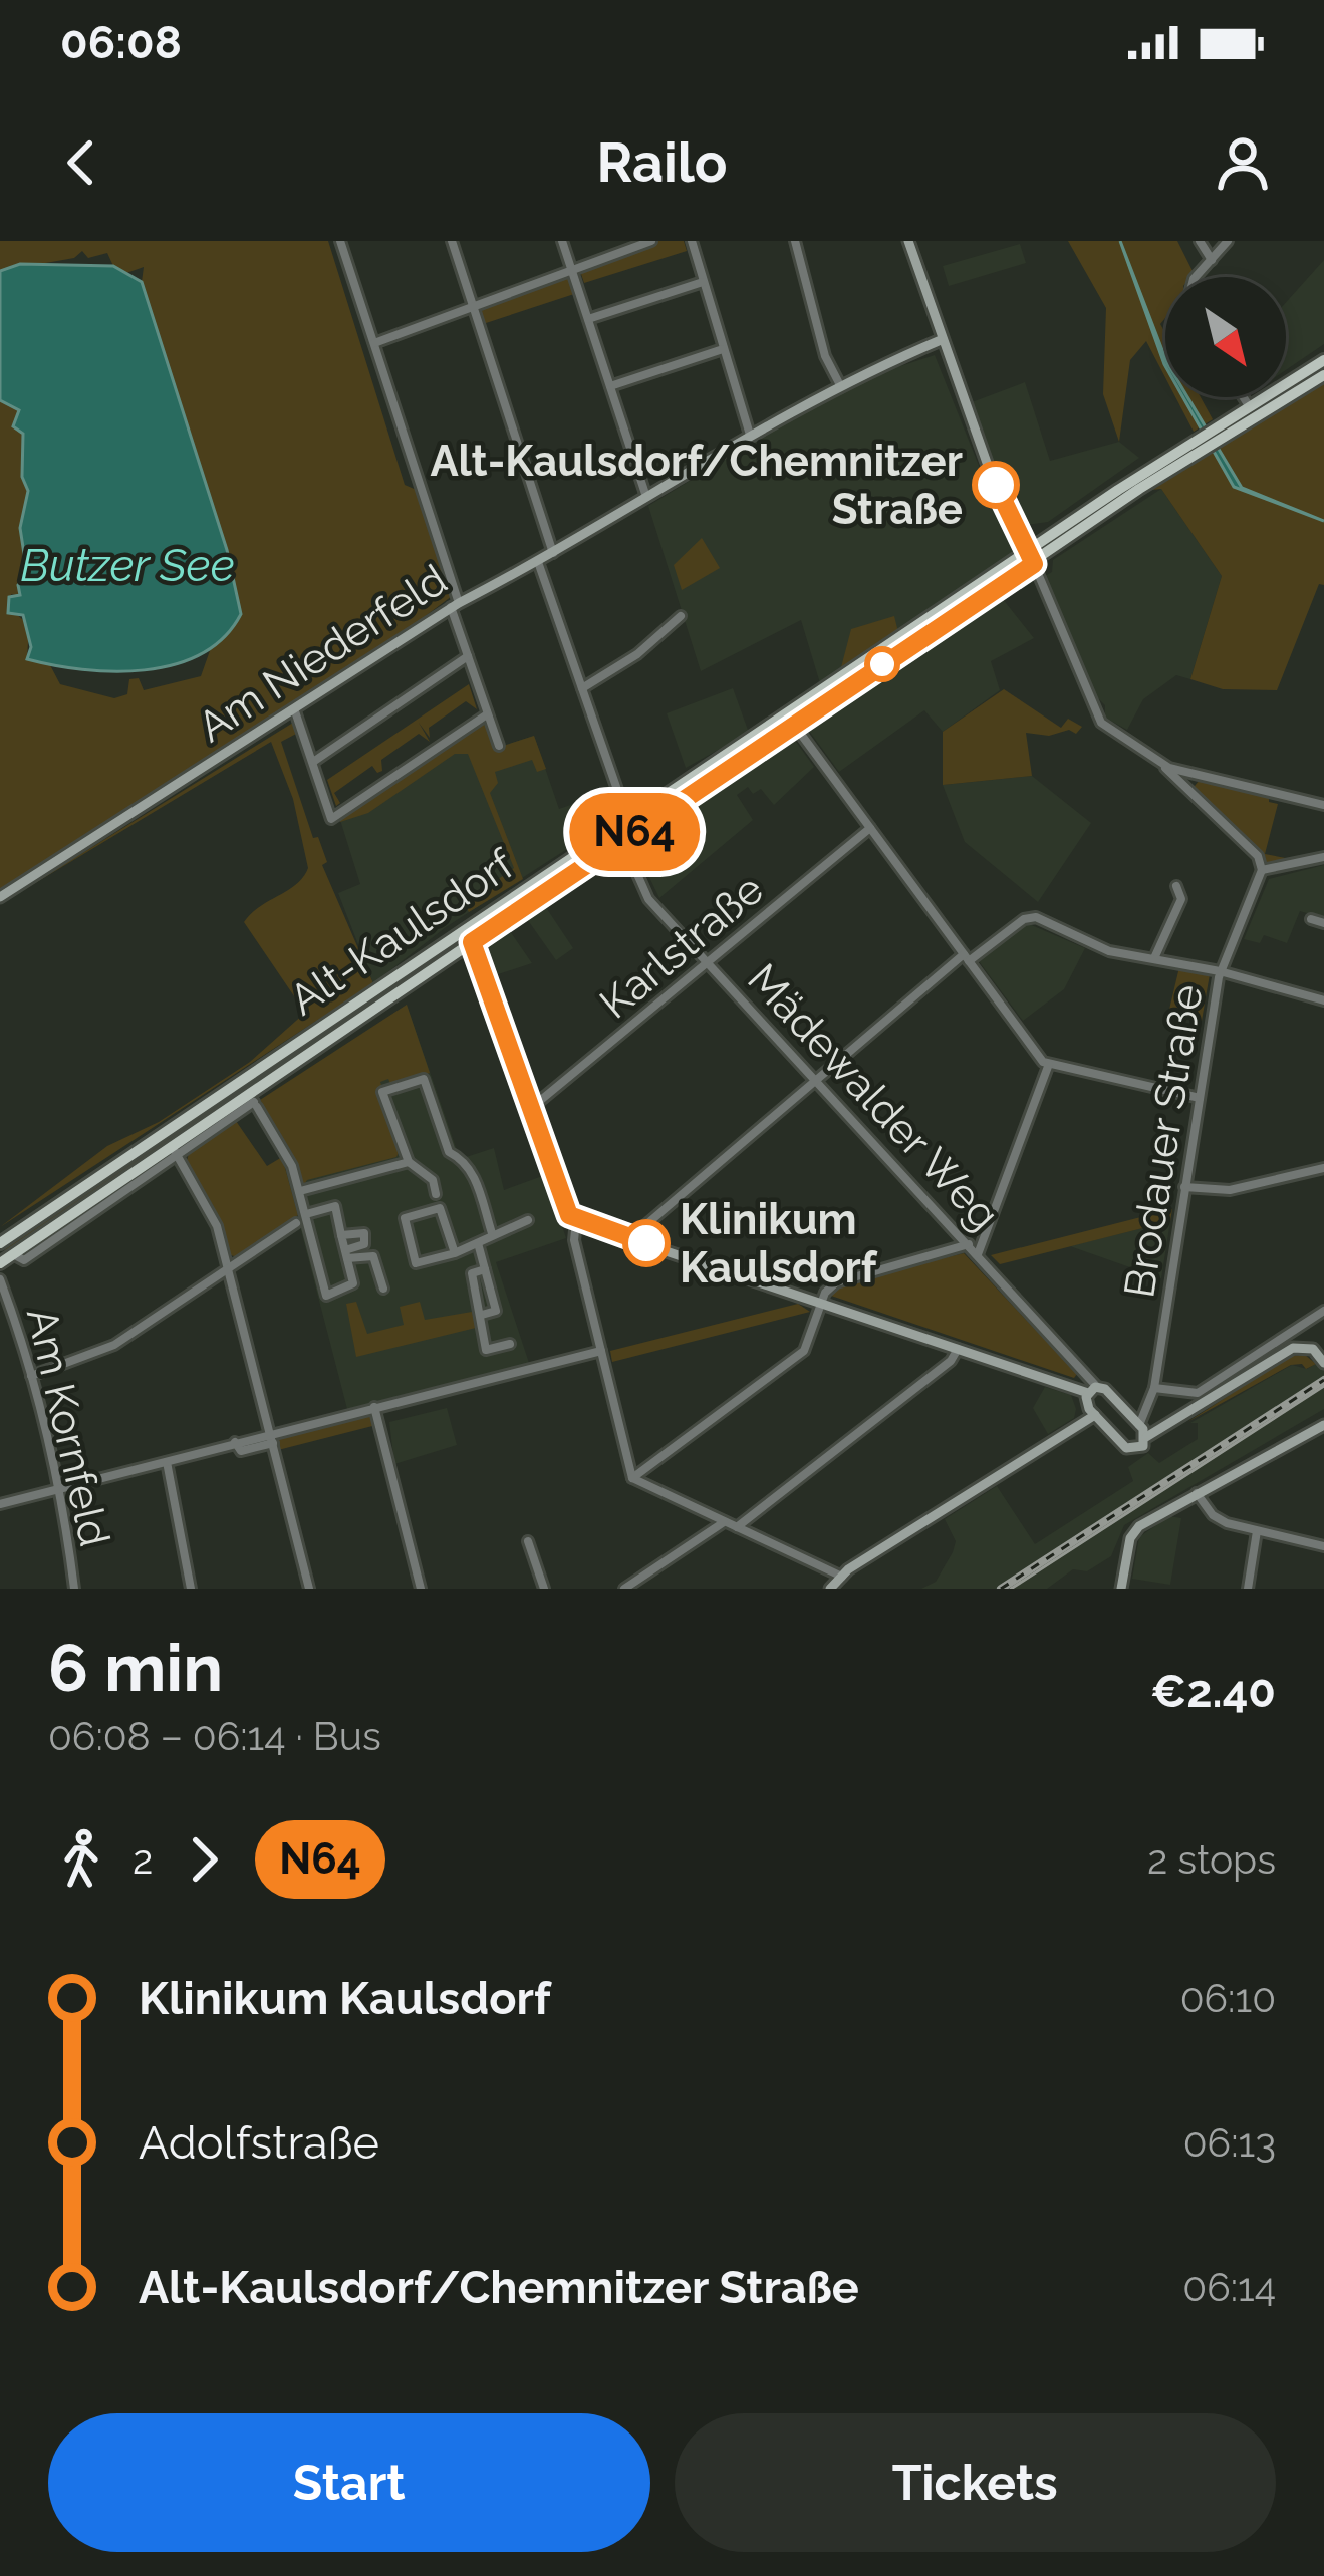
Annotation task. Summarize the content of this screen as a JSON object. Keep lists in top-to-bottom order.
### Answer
{
  "streets": {
    "main road": ["Alt-Kaulsdorf"],
    "street": [
      "Am Niederfeld",
      "Karlstraße",
      "Mädewalder Weg",
      "Brodauer Straße",
      "Am Kornfeld"
    ]
  },
  "crossings": [
    ["Am Niederfeld", "Mädewalder Weg"],
    ["Alt-Kaulsdorf", "Mädewalder Weg"],
    ["Karlstraße", "Mädewalder Weg"]
  ],
  "water": ["Butzer See"],
  "places": ["Alt-Kaulsdorf/Chemnitzer Straße", "Klinikum Kaulsdorf"],
  "lines": ["bus line N64"],
  "north": "bottom right",
  "page": {
    "status": "06:08",
    "header": "Railo",
    "on_map": "N64",
    "heading": ["6 min", "06:08 – 06:14 · Bus", "€2.40"],
    "legs": ["2", "N64", "2 stops"],
    "list": [
      {
        "name": "Klinikum Kaulsdorf",
        "value": "06:10"
      },
      {
        "name": "Adolfstraße",
        "value": "06:13"
      },
      {
        "name": "Alt-Kaulsdorf/Chemnitzer Straße",
        "value": "06:14"
      }
    ],
    "buttons": ["Start", "Tickets"]
  }
}
